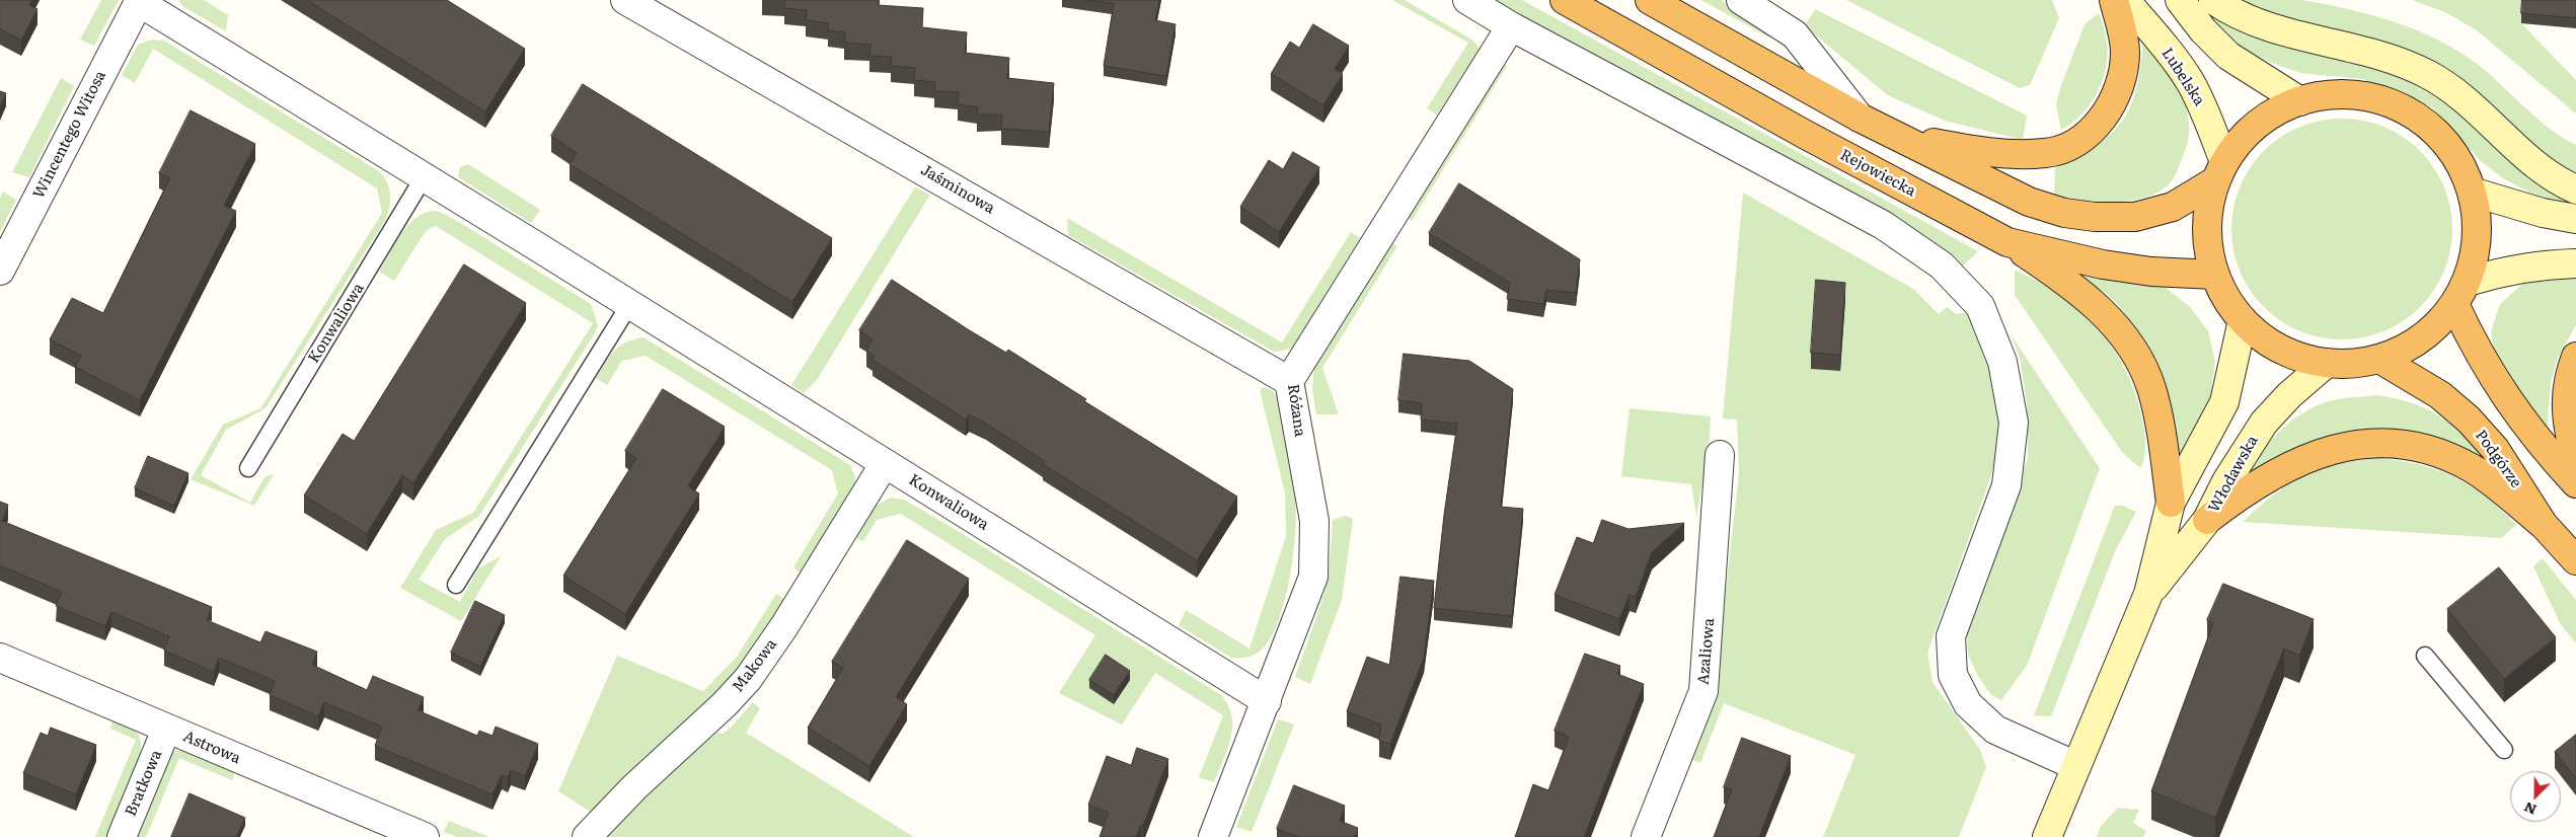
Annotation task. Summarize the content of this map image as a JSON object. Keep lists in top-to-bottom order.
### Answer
{
  "streets": {
    "highway": ["Rejowiecka", "Podgórze"],
    "main road": ["Lubelska", "Włodawska"],
    "street": [
      "Wincentego Witosa",
      "Jaśminowa",
      "Konwaliowa",
      "Różana",
      "Azaliowa",
      "Makowa",
      "Astrowa",
      "Bratkowa"
    ]
  },
  "crossings": [
    ["Wincentego Witosa", "Konwaliowa"],
    ["Jaśminowa", "Różana"],
    ["Konwaliowa", "Różana"],
    ["Konwaliowa", "Makowa"],
    ["Astrowa", "Bratkowa"]
  ],
  "north": "bottom left"
}
